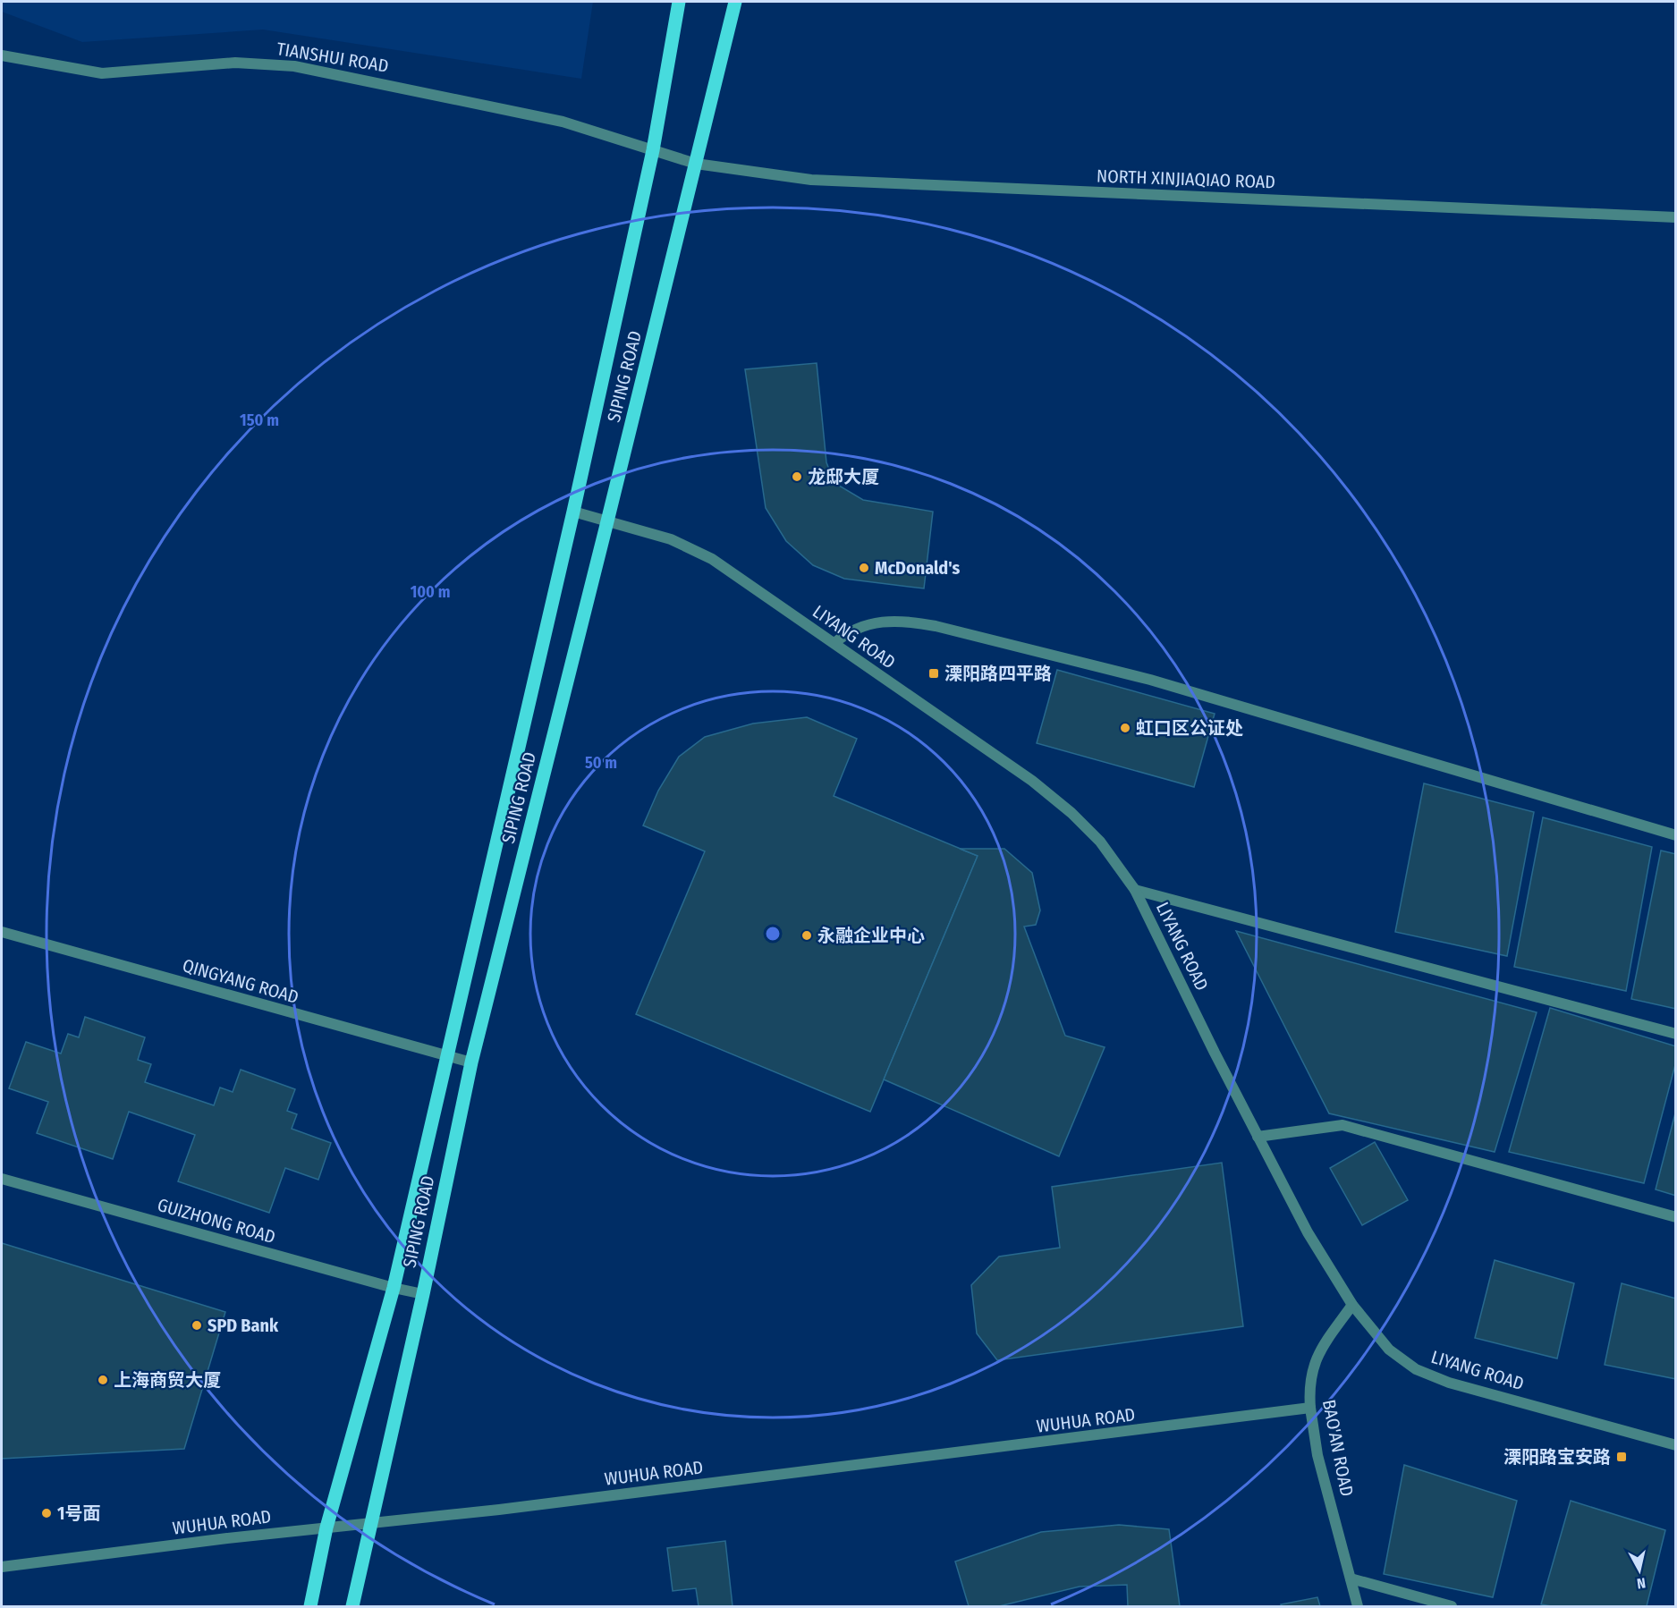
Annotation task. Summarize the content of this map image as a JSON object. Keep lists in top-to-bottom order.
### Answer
{
  "streets": {
    "main road": ["SIPING ROAD"],
    "street": [
      "TIANSHUI ROAD",
      "NORTH XINJIAQIAO ROAD",
      "LIYANG ROAD",
      "QINGYANG ROAD",
      "GUIZHONG ROAD",
      "WUHUA ROAD",
      "BAO'AN ROAD"
    ]
  },
  "crossings": [
    ["TIANSHUI ROAD", "NORTH XINJIAQIAO ROAD"],
    ["TIANSHUI ROAD", "SIPING ROAD"],
    ["NORTH XINJIAQIAO ROAD", "SIPING ROAD"],
    ["SIPING ROAD", "LIYANG ROAD"],
    ["SIPING ROAD", "QINGYANG ROAD"],
    ["SIPING ROAD", "GUIZHONG ROAD"],
    ["SIPING ROAD", "WUHUA ROAD"],
    ["LIYANG ROAD", "BAO'AN ROAD"],
    ["WUHUA ROAD", "BAO'AN ROAD"]
  ],
  "places": {
    "other": [
      "龙邸大厦",
      "McDonald's",
      "虹口区公证处",
      "永融企业中心",
      "SPD Bank",
      "上海商贸大厦",
      "1号面"
    ],
    "transit": ["溧阳路四平路", "溧阳路宝安路"]
  },
  "north": "bottom",
  "rings": ["150 m", "100 m", "50 m"]
}
